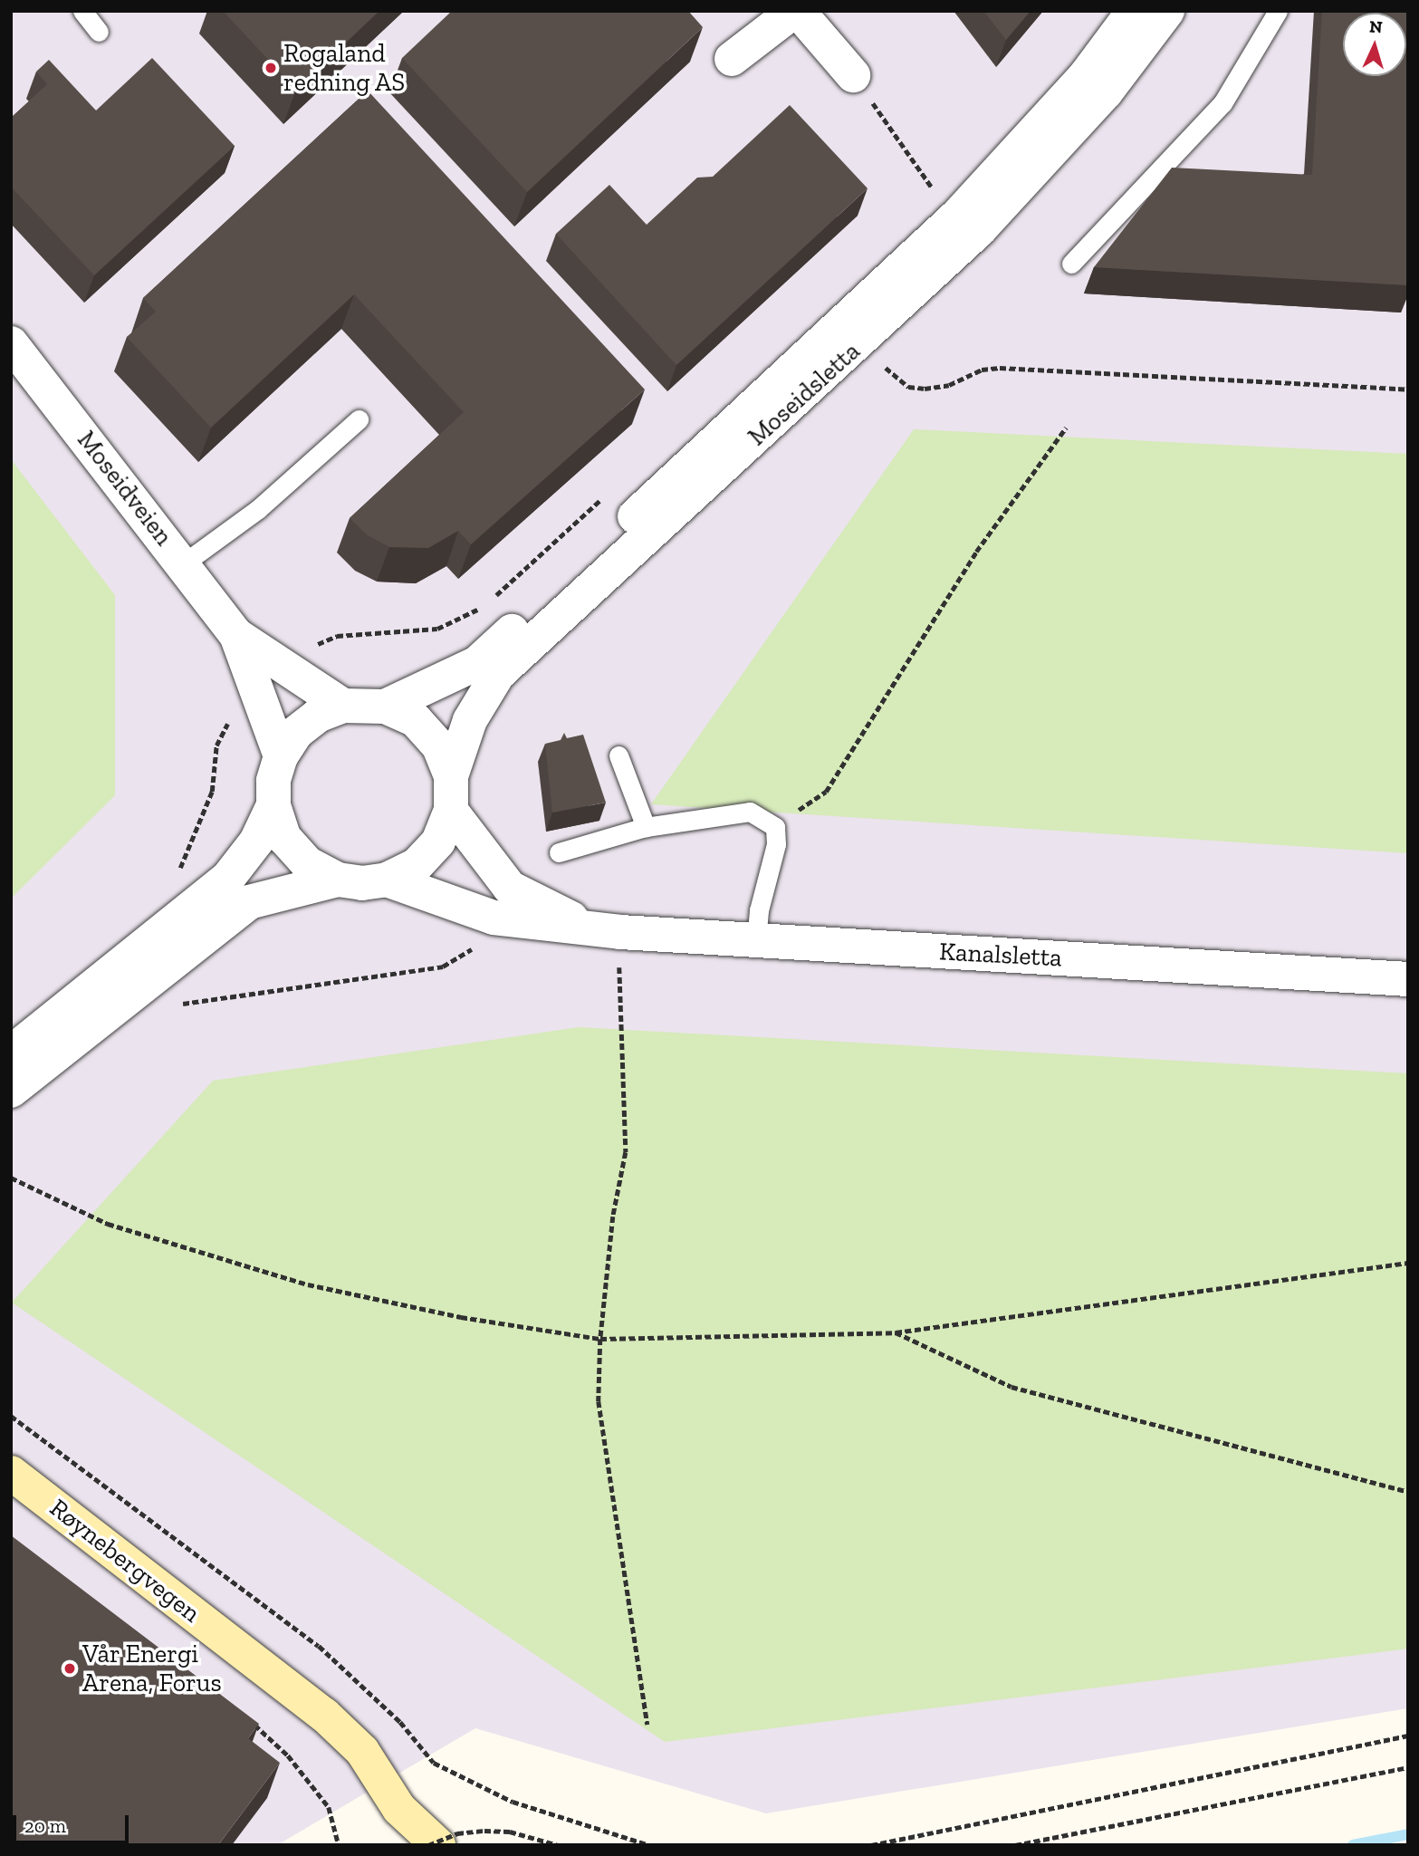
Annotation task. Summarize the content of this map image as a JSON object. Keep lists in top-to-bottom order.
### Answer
{
  "streets": {
    "street": [
      "Moseidsletta",
      "Moseidveien",
      "Kanalsletta",
      "Røynebergvegen"
    ]
  },
  "crossings": [
    ["Moseidsletta", "Kanalsletta"]
  ],
  "places": ["Rogaland redning AS", "Vår Energi Arena, Forus"],
  "scale_bar": "20 m",
  "north": "top"
}
